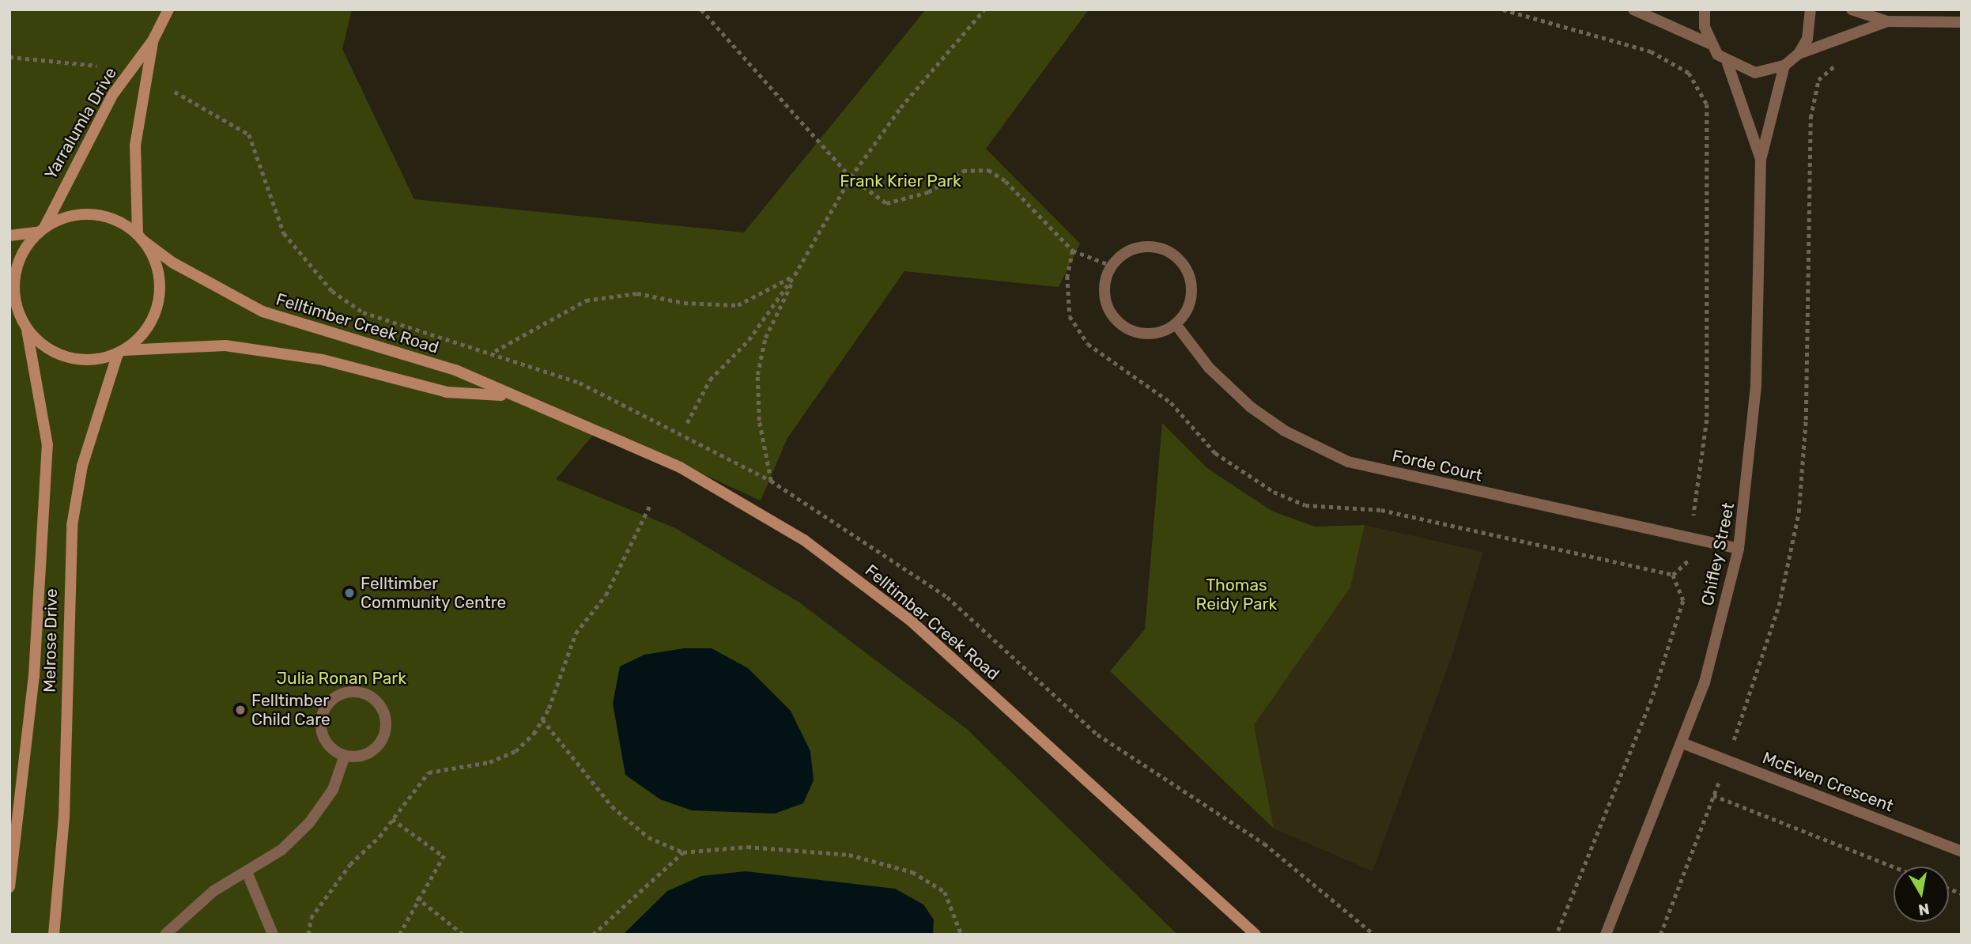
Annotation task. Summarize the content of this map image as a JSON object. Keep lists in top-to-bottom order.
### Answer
{
  "streets": {
    "main road": ["Yarralumla Drive", "Felltimber Creek Road", "Melrose Drive"],
    "street": ["Forde Court", "Chifley Street", "McEwen Crescent"]
  },
  "crossings": [
    ["Yarralumla Drive", "Felltimber Creek Road"],
    ["Yarralumla Drive", "Melrose Drive"],
    ["Felltimber Creek Road", "Melrose Drive"],
    ["Forde Court", "Chifley Street"],
    ["Chifley Street", "McEwen Crescent"]
  ],
  "parks": ["Frank Krier Park", "Thomas Reidy Park", "Julia Ronan Park"],
  "places": ["Felltimber Community Centre", "Felltimber Child Care"],
  "north": "bottom"
}
